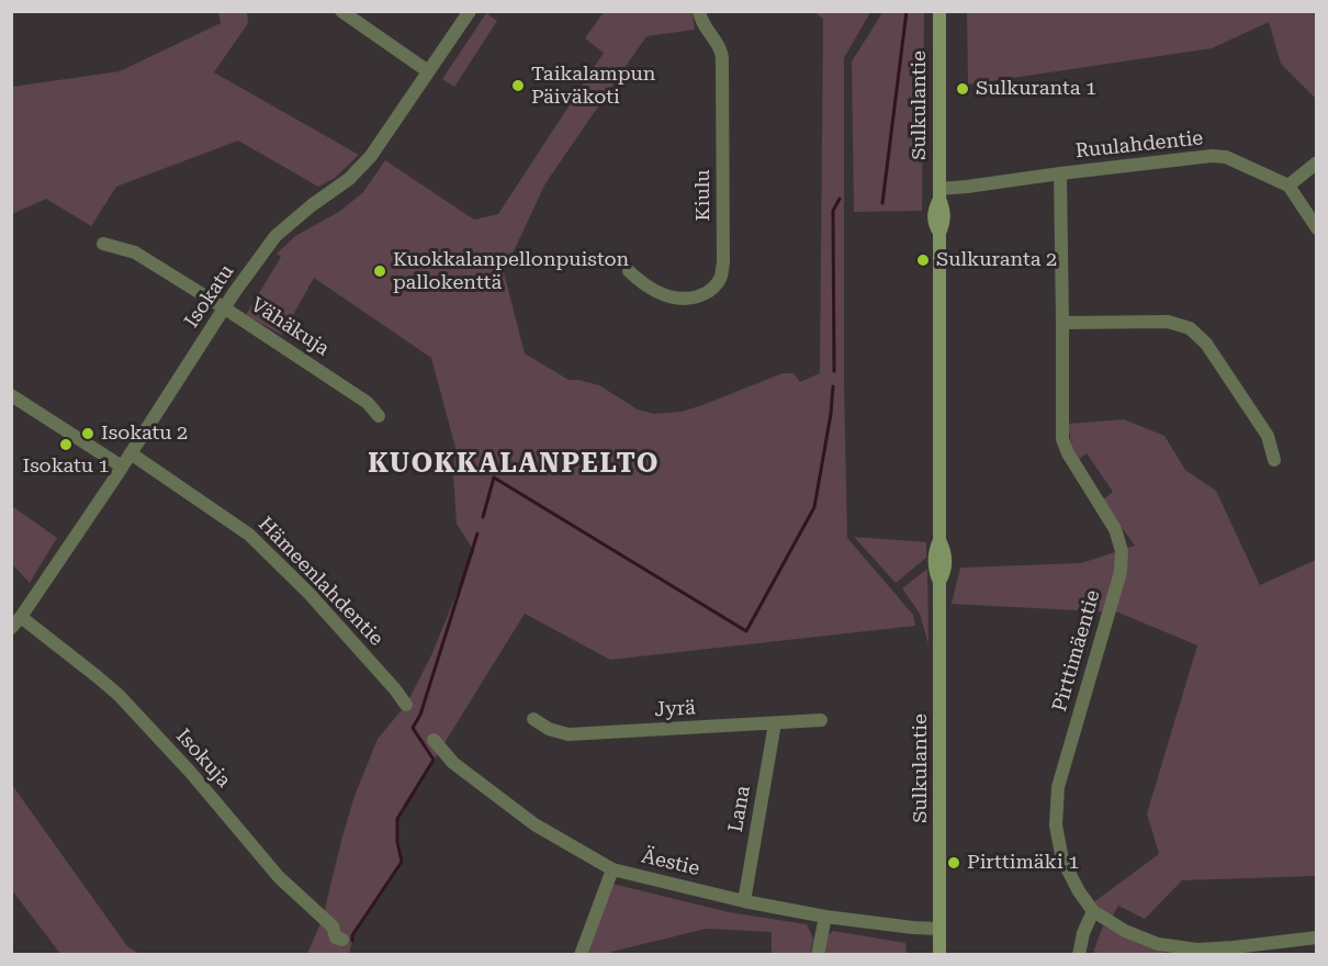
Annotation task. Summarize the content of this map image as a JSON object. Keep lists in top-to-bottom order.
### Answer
{
  "streets": {
    "main road": ["Sulkulantie"],
    "street": [
      "Ruulahdentie",
      "Kiulu",
      "Isokatu",
      "Vähäkuja",
      "Hämeenlahdentie",
      "Pirttimäentie",
      "Jyrä",
      "Isokuja",
      "Lana",
      "Äestie"
    ]
  },
  "crossings": [
    ["Sulkulantie", "Ruulahdentie"],
    ["Sulkulantie", "Äestie"],
    ["Ruulahdentie", "Pirttimäentie"],
    ["Isokatu", "Vähäkuja"],
    ["Isokatu", "Hämeenlahdentie"],
    ["Isokatu", "Isokuja"],
    ["Jyrä", "Lana"],
    ["Lana", "Äestie"]
  ],
  "districts": ["KUOKKALANPELTO"],
  "places": [
    "Taikalampun Päiväkoti",
    "Sulkuranta 1",
    "Sulkuranta 2",
    "Kuokkalanpellonpuiston pallokenttä",
    "Isokatu 2",
    "Isokatu 1",
    "Pirttimäki 1"
  ]
}
